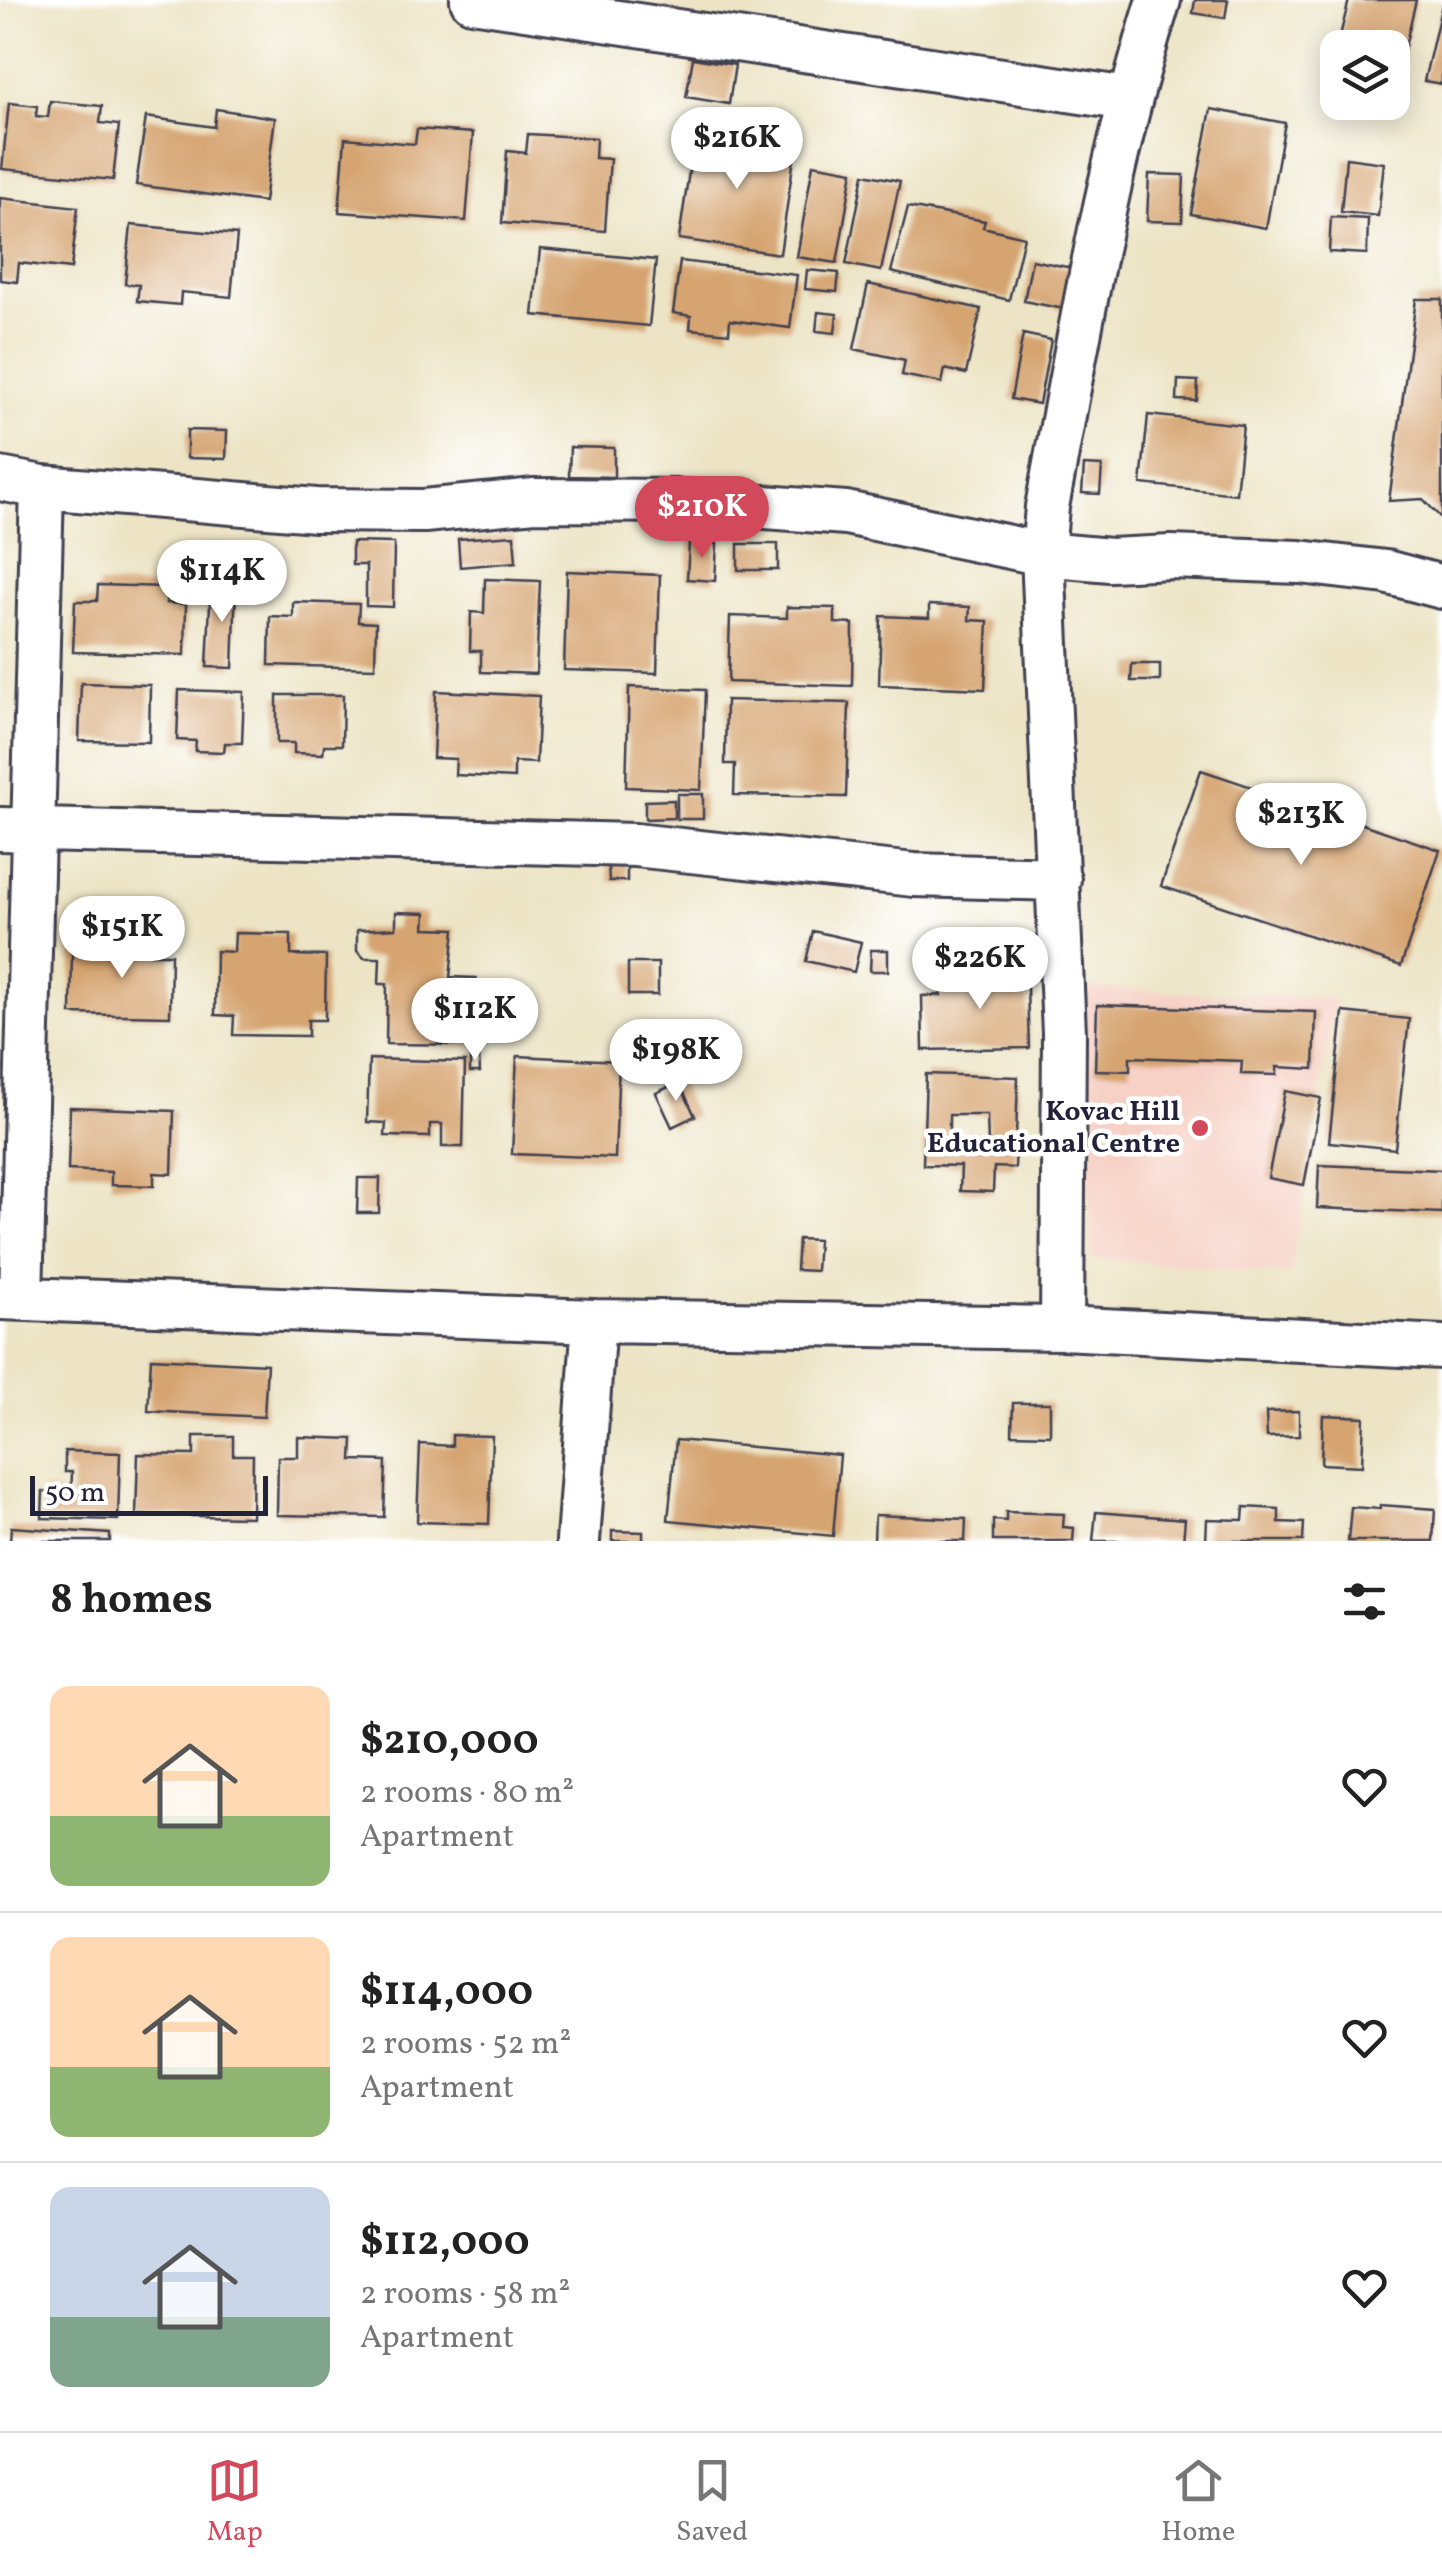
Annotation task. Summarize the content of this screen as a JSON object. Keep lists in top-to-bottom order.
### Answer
{
  "places": ["Kovac Hill Educational Centre"],
  "scale_bar": "50 m",
  "page": {
    "price": [
      "$216K",
      "$210K",
      "$114K",
      "$213K",
      "$151K",
      "$226K",
      "$112K",
      "$198K"
    ],
    "scale": "50 m",
    "heading": "8 homes",
    "list": [
      {
        "name": "$210,000",
        "note": "2 rooms · 80 m² · Apartment"
      },
      {
        "name": "$114,000",
        "note": "2 rooms · 52 m² · Apartment"
      },
      {
        "name": "$112,000",
        "note": "2 rooms · 58 m² · Apartment"
      }
    ],
    "tabs": ["Map", "Saved", "Home"]
  }
}
